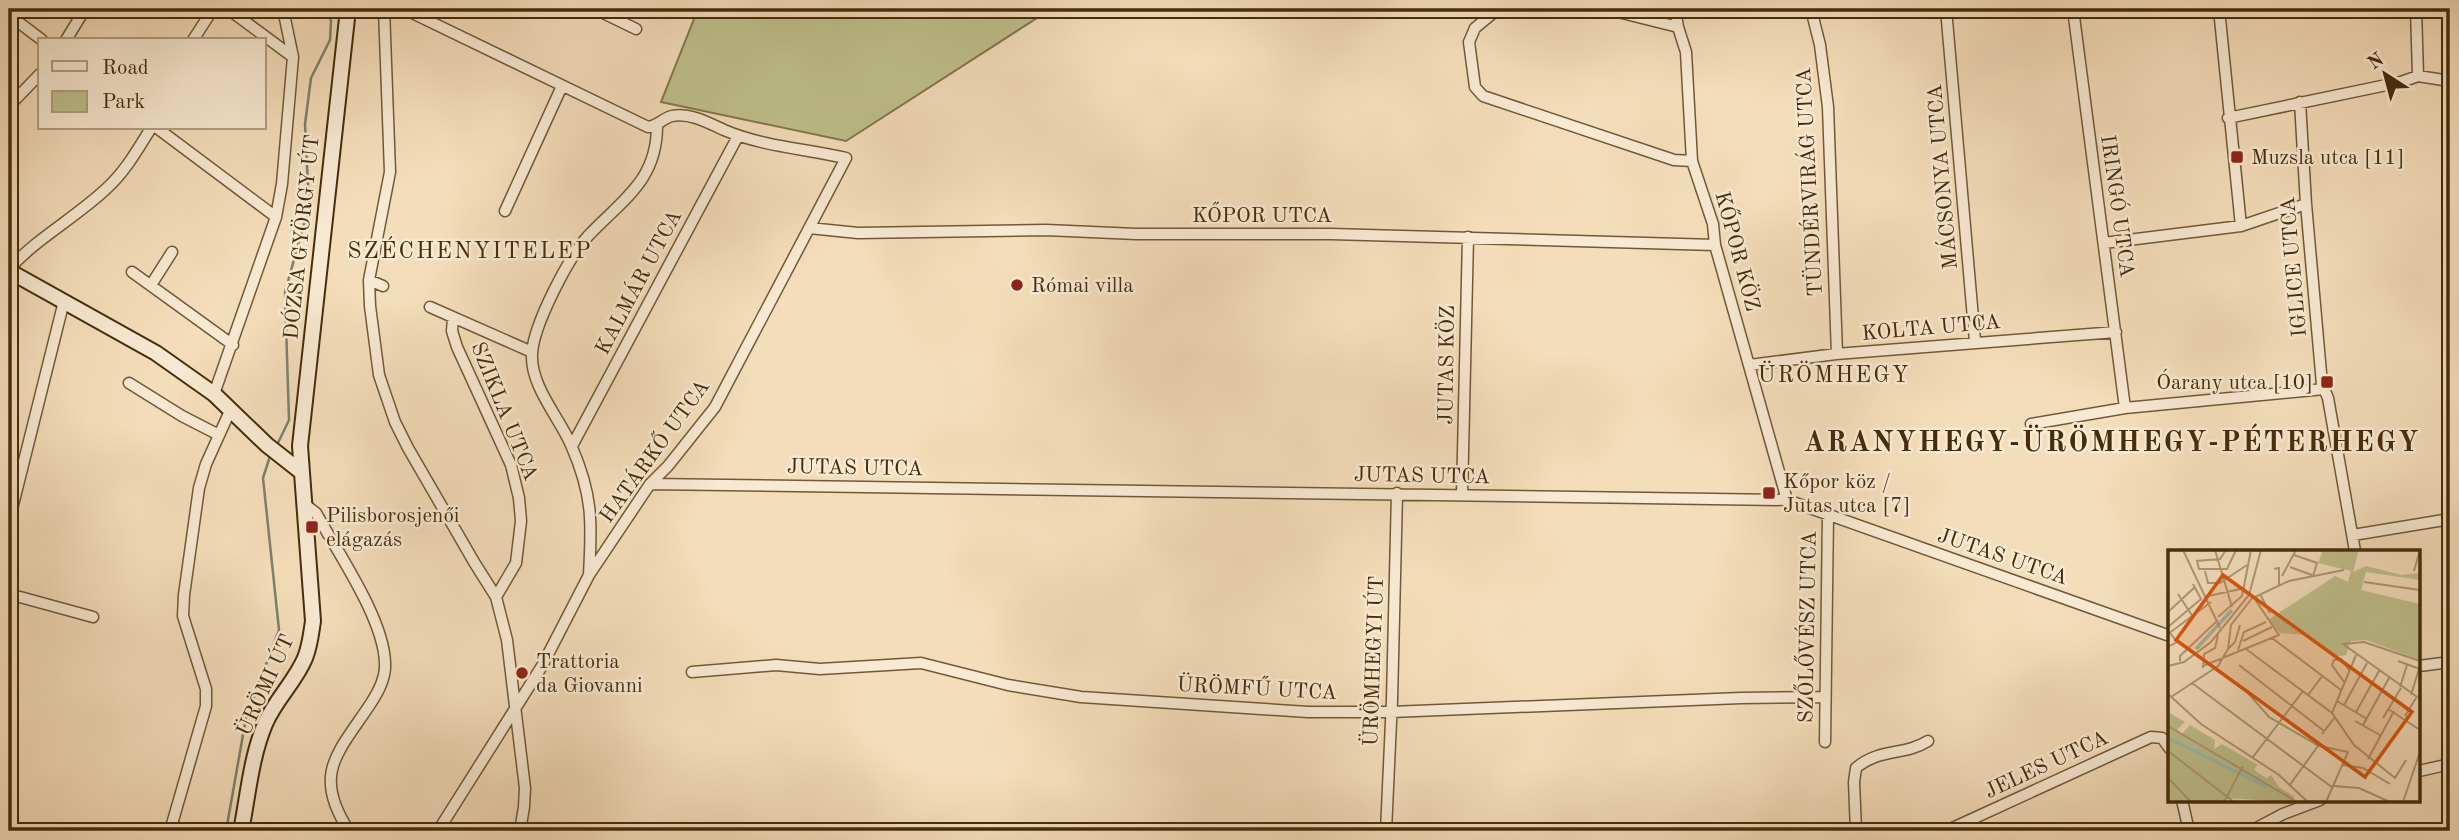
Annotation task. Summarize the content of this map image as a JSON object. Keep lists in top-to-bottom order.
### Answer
{
  "streets": {
    "main road": ["DÓZSA GYÖRGY ÚT", "ÜRÖMI ÚT"],
    "street": [
      "MÁCSONYA UTCA",
      "TÜNDÉRVIRÁG UTCA",
      "IRINGÓ UTCA",
      "KŐPOR UTCA",
      "KŐPOR KÖZ",
      "IGLICE UTCA",
      "KALMÁR UTCA",
      "KOLTA UTCA",
      "JUTAS KÖZ",
      "SZIKLA UTCA",
      "HATÁRKŐ UTCA",
      "JUTAS UTCA",
      "SZŐLŐVÉSZ UTCA",
      "ÜRÖMHEGYI ÚT",
      "ÜRÖMFŰ UTCA",
      "JELES UTCA"
    ]
  },
  "crossings": [
    ["MÁCSONYA UTCA", "KOLTA UTCA"],
    ["TÜNDÉRVIRÁG UTCA", "KOLTA UTCA"],
    ["IRINGÓ UTCA", "KOLTA UTCA"],
    ["KŐPOR UTCA", "KŐPOR KÖZ"],
    ["KŐPOR UTCA", "JUTAS KÖZ"],
    ["KŐPOR UTCA", "HATÁRKŐ UTCA"],
    ["DÓZSA GYÖRGY ÚT", "ÜRÖMI ÚT"],
    ["KŐPOR KÖZ", "KOLTA UTCA"],
    ["KŐPOR KÖZ", "JUTAS UTCA"],
    ["KALMÁR UTCA", "HATÁRKŐ UTCA"],
    ["JUTAS KÖZ", "JUTAS UTCA"],
    ["HATÁRKŐ UTCA", "JUTAS UTCA"],
    ["JUTAS UTCA", "SZŐLŐVÉSZ UTCA"],
    ["JUTAS UTCA", "ÜRÖMHEGYI ÚT"],
    ["SZŐLŐVÉSZ UTCA", "ÜRÖMFŰ UTCA"],
    ["ÜRÖMHEGYI ÚT", "ÜRÖMFŰ UTCA"]
  ],
  "districts": ["SZÉCHENYITELEP", "ÜRÖMHEGY", "ARANYHEGY-ÜRÖMHEGY-PÉTERHEGY"],
  "places": {
    "transit": [
      "Muzsla utca [11]",
      "Óarany utca [10]",
      "Kőpor köz / Jutas utca [7]",
      "Pilisborosjenői elágazás"
    ],
    "other": ["Római villa", "Trattoria da Giovanni"]
  },
  "legend": ["Road", "Park"],
  "north": "top left"
}
